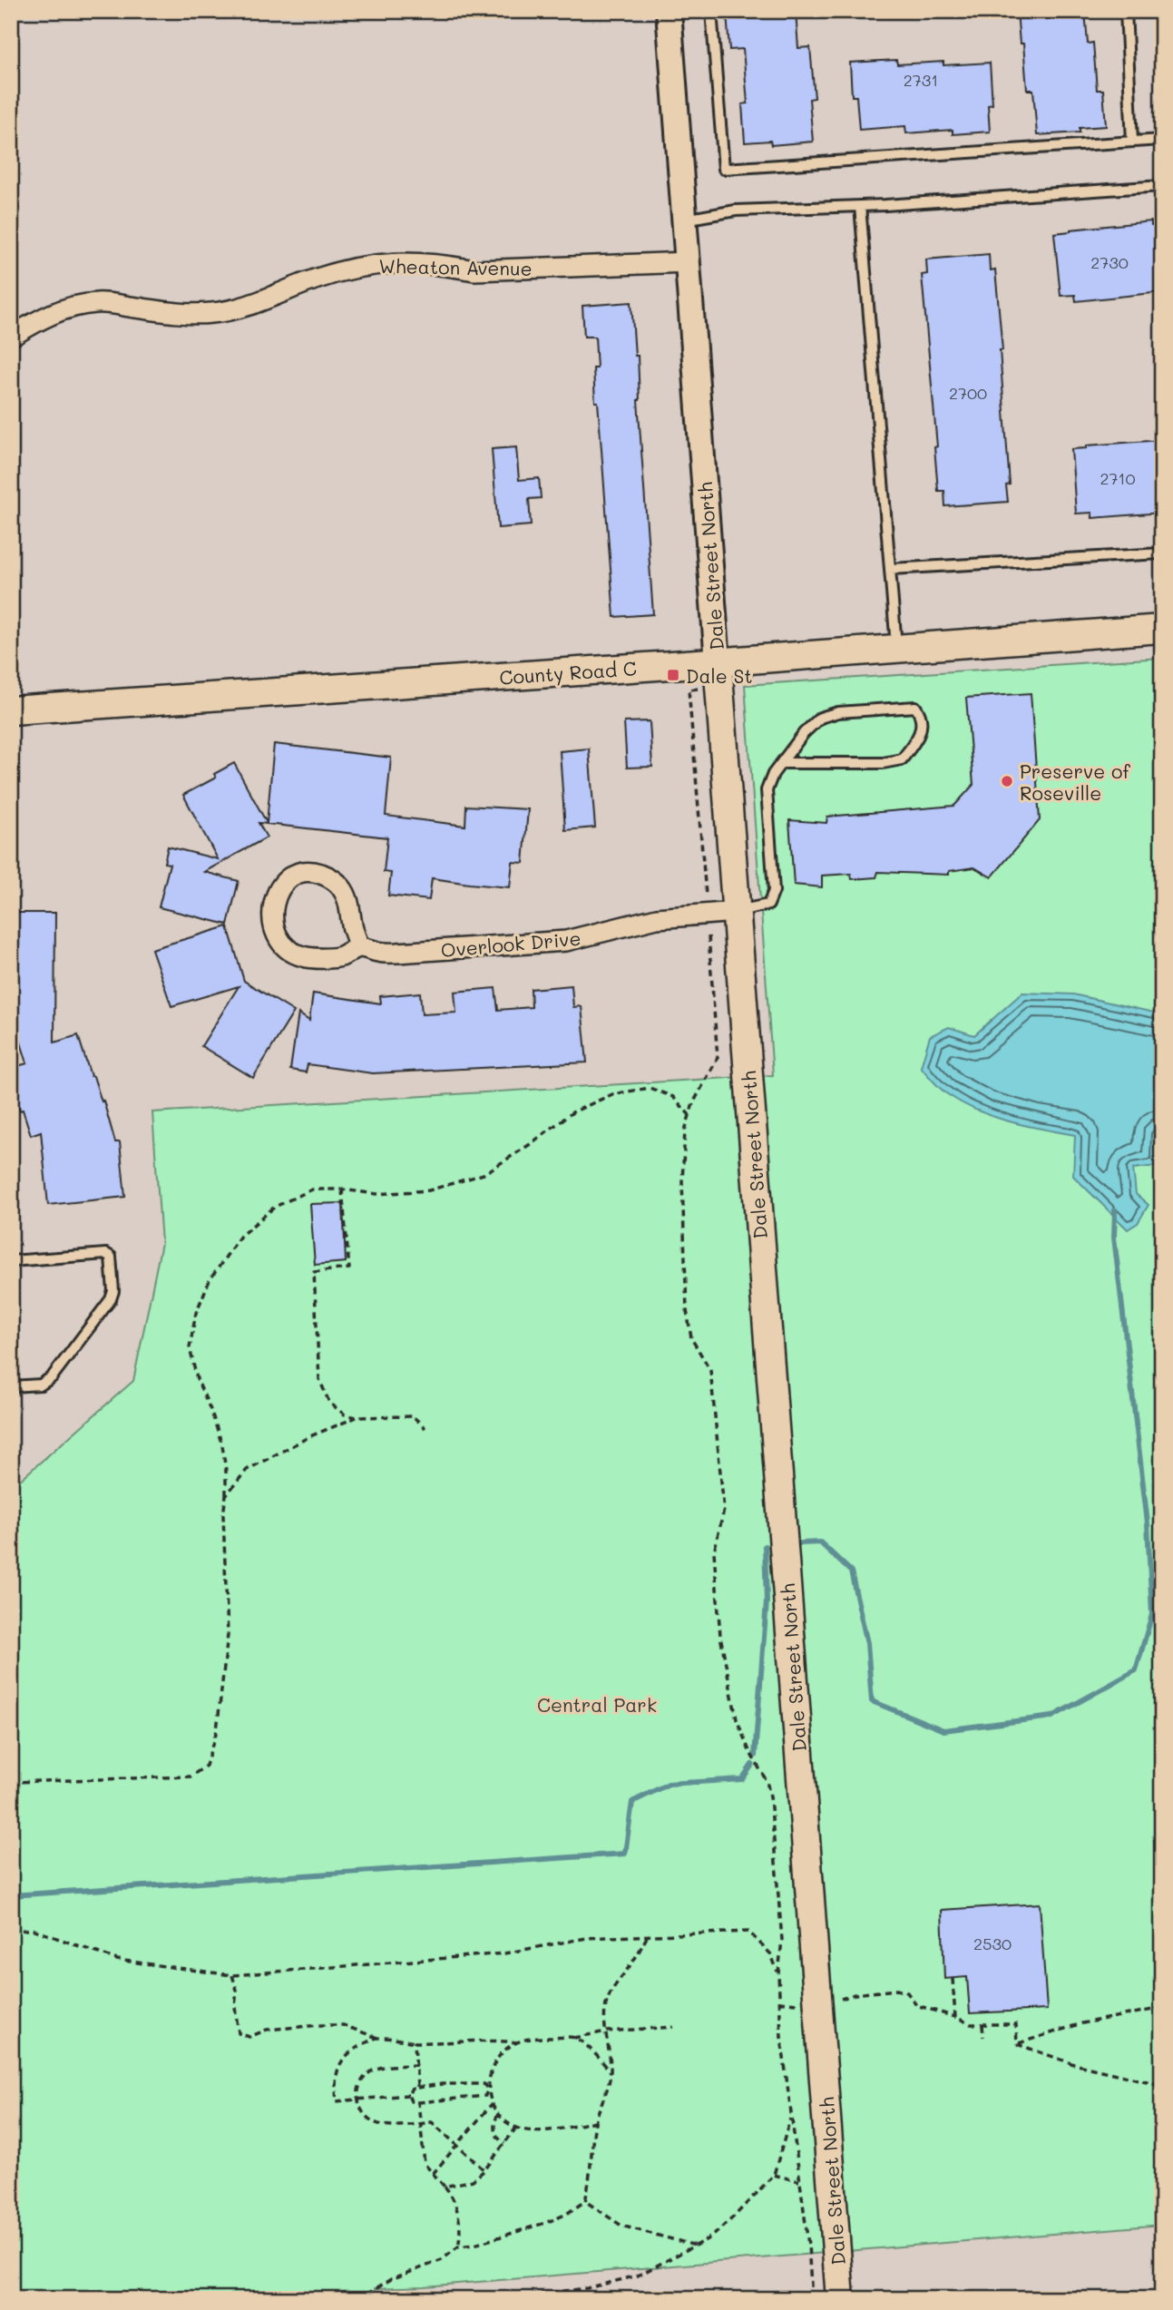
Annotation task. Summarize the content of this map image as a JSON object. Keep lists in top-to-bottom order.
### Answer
{
  "streets": {
    "main road": ["Dale Street North", "County Road C"],
    "street": ["Wheaton Avenue", "Overlook Drive"]
  },
  "crossings": [
    ["Wheaton Avenue", "Dale Street North"],
    ["Dale Street North", "County Road C"],
    ["Dale Street North", "Overlook Drive"]
  ],
  "parks": ["Central Park"],
  "places": {
    "transit": ["Dale St"],
    "other": ["Preserve of Roseville"]
  },
  "house_numbers": [
    "2731",
    "2730",
    "2700",
    "2710",
    "2530"
  ]
}
